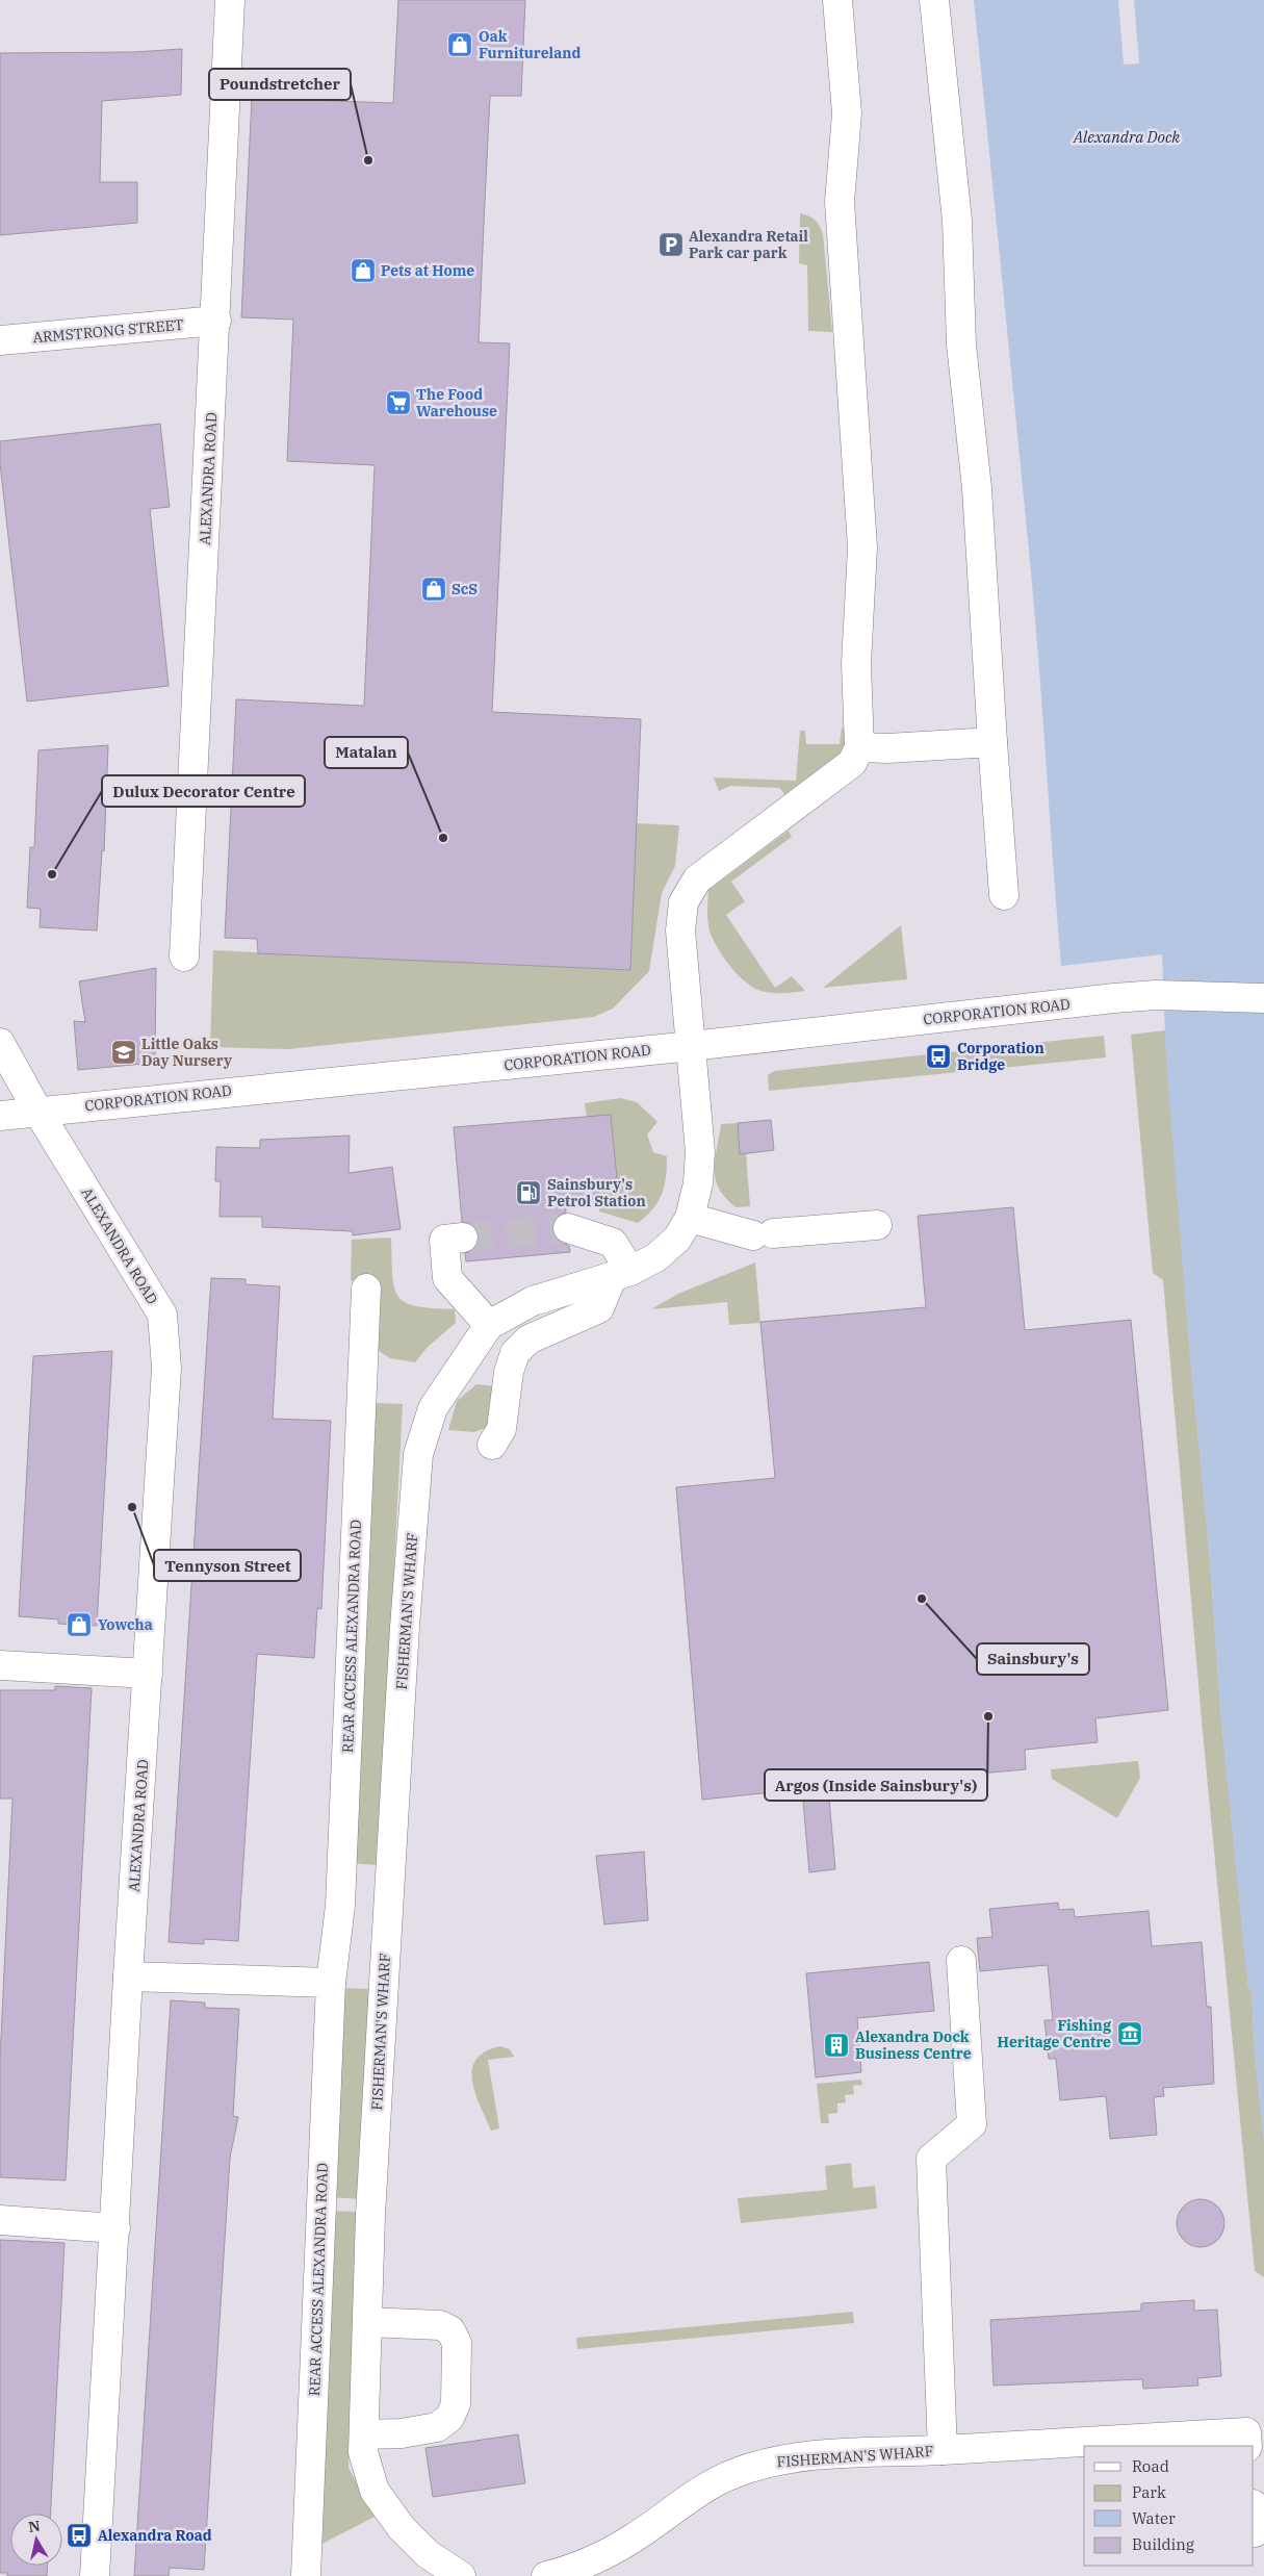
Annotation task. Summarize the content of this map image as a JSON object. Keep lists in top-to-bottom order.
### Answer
{
  "streets": {
    "street": [
      "ARMSTRONG STREET",
      "ALEXANDRA ROAD",
      "CORPORATION ROAD",
      "FISHERMAN'S WHARF",
      "REAR ACCESS ALEXANDRA ROAD"
    ]
  },
  "crossings": [
    ["ARMSTRONG STREET", "ALEXANDRA ROAD"],
    ["ALEXANDRA ROAD", "CORPORATION ROAD"],
    ["CORPORATION ROAD", "FISHERMAN'S WHARF"]
  ],
  "water": ["Alexandra Dock"],
  "places": {
    "shop": [
      "Oak Furnitureland",
      "Pets at Home",
      "ScS",
      "Yowcha"
    ],
    "other": [
      "Poundstretcher",
      "Matalan",
      "Dulux Decorator Centre",
      "Tennyson Street",
      "Sainsbury's",
      "Argos (Inside Sainsbury's)"
    ],
    "parking": ["Alexandra Retail Park car park"],
    "supermarket": ["The Food Warehouse"],
    "school or university": ["Little Oaks Day Nursery"],
    "bus stop": ["Corporation Bridge", "Alexandra Road"],
    "fuel station": ["Sainsbury's Petrol Station"],
    "museum": ["Fishing Heritage Centre"],
    "building": ["Alexandra Dock Business Centre"]
  },
  "legend": [
    "Road",
    "Park",
    "Water",
    "Building"
  ],
  "north": "top"
}
